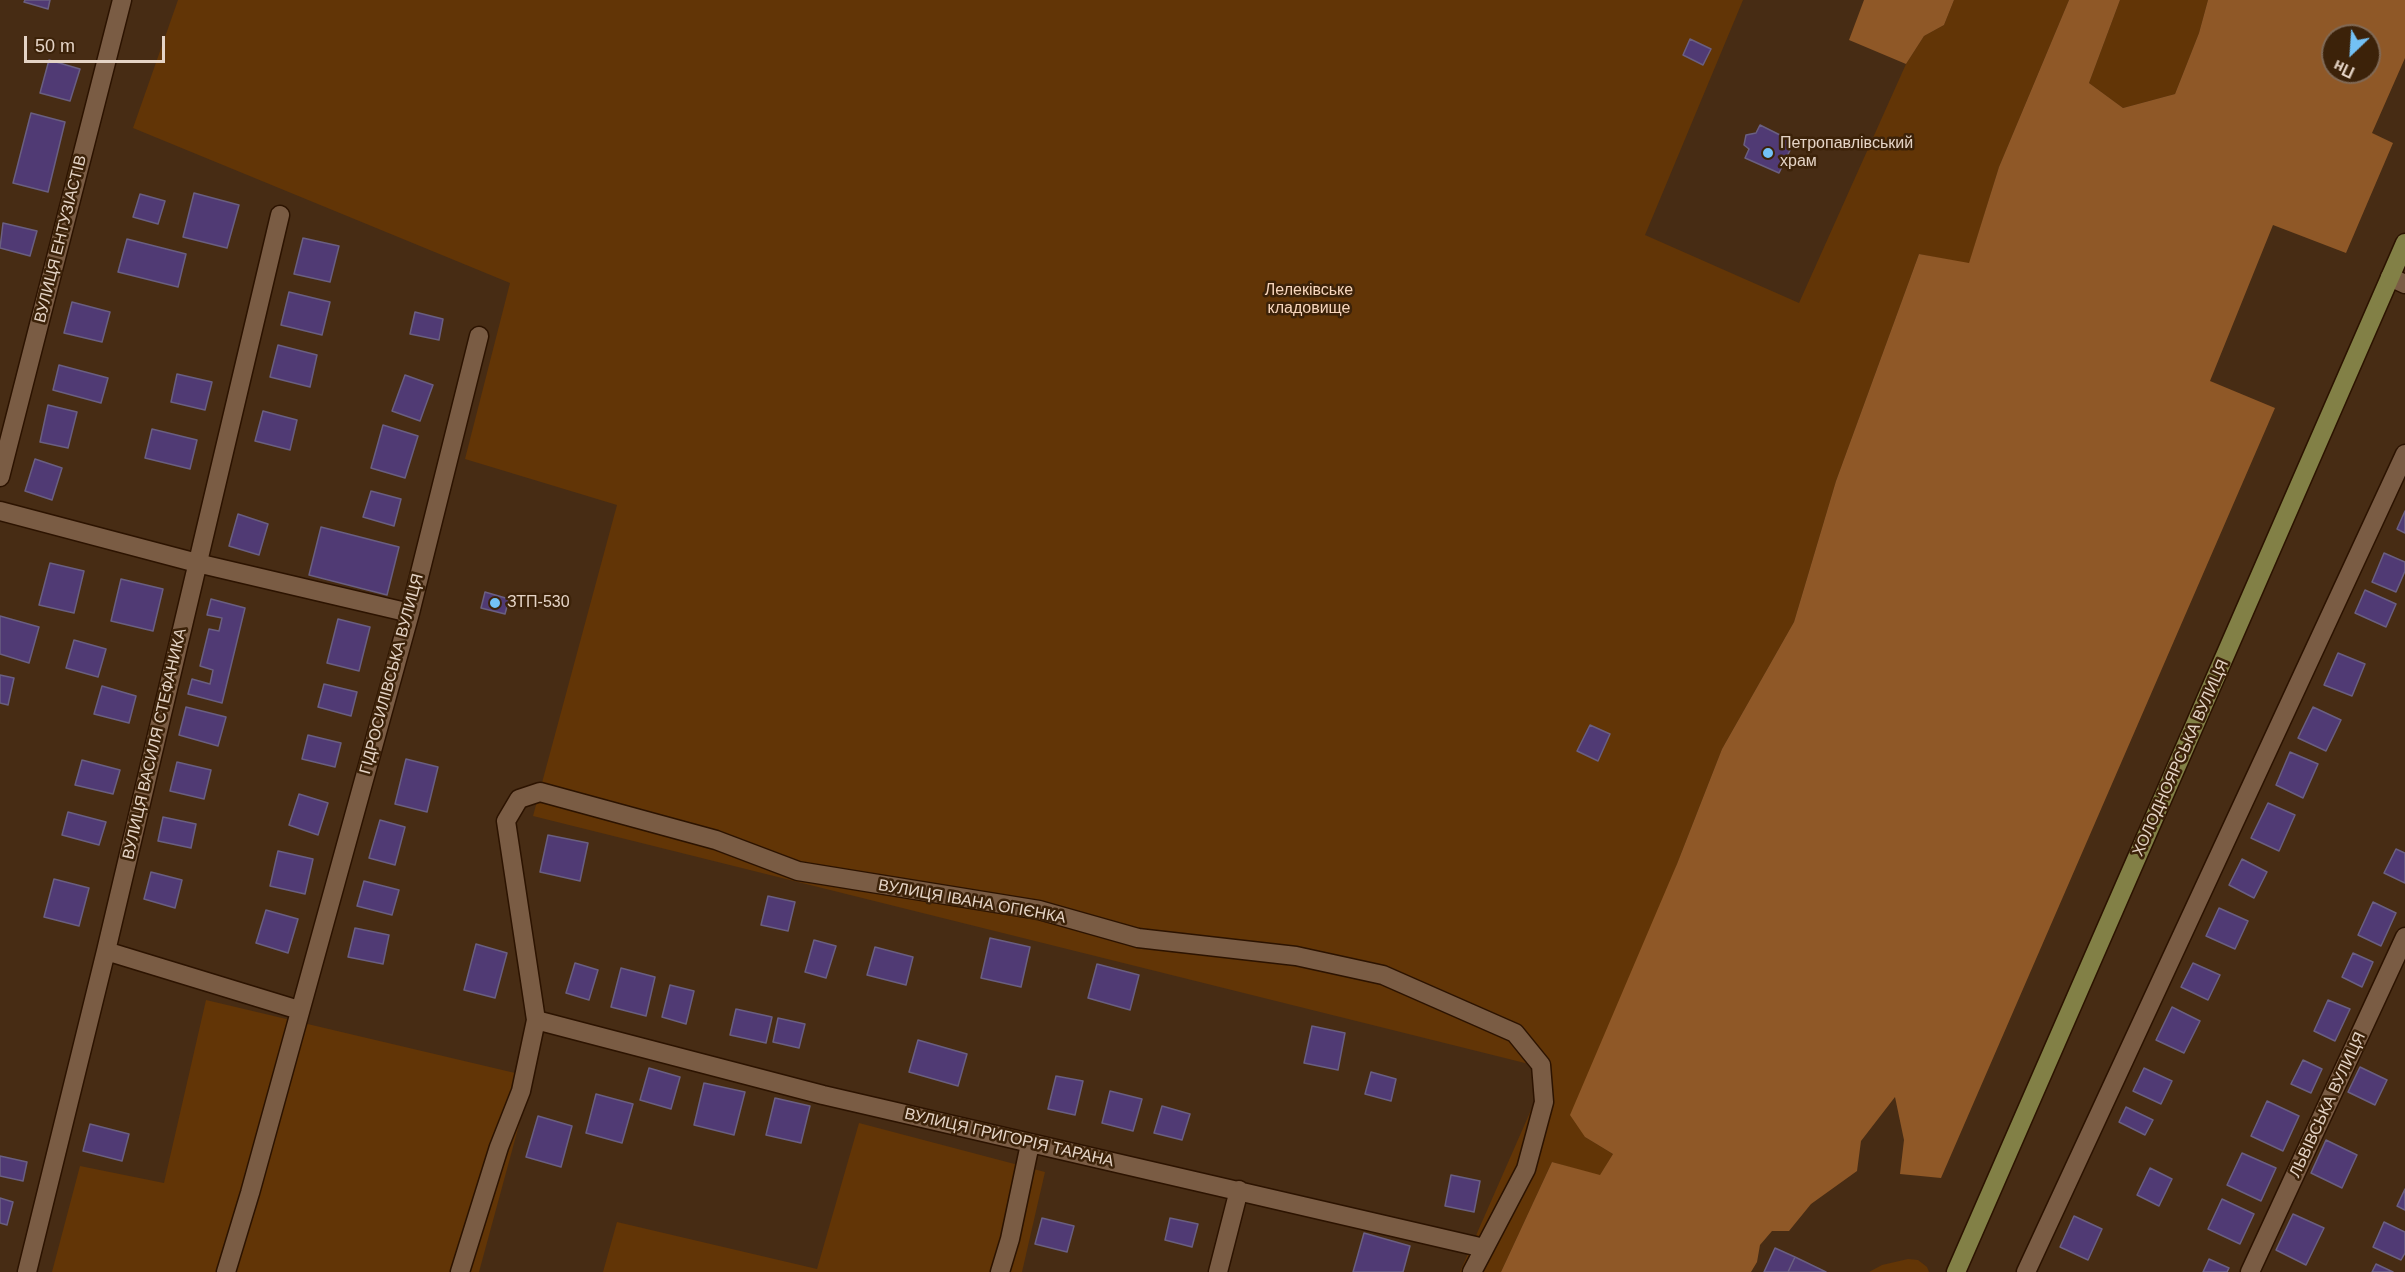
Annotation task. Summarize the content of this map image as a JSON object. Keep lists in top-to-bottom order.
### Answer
{
  "streets": {
    "main road": ["ХОЛОДНОЯРСЬКА ВУЛИЦЯ"],
    "street": [
      "ВУЛИЦЯ ЕНТУЗІАСТІВ",
      "ГІДРОСИЛІВСЬКА ВУЛИЦЯ",
      "ВУЛИЦЯ ВАСИЛЯ СТЕФАНИКА",
      "ВУЛИЦЯ ІВАНА ОГІЄНКА",
      "ЛЬВІВСЬКА ВУЛИЦЯ",
      "ВУЛИЦЯ ГРИГОРІЯ ТАРАНА"
    ]
  },
  "crossings": [
    ["ВУЛИЦЯ ІВАНА ОГІЄНКА", "ВУЛИЦЯ ГРИГОРІЯ ТАРАНА"]
  ],
  "parks": ["Лелеківське кладовище"],
  "places": ["Петропавлівський храм", "ЗТП-530"],
  "scale_bar": "50 m",
  "north": "bottom left"
}
